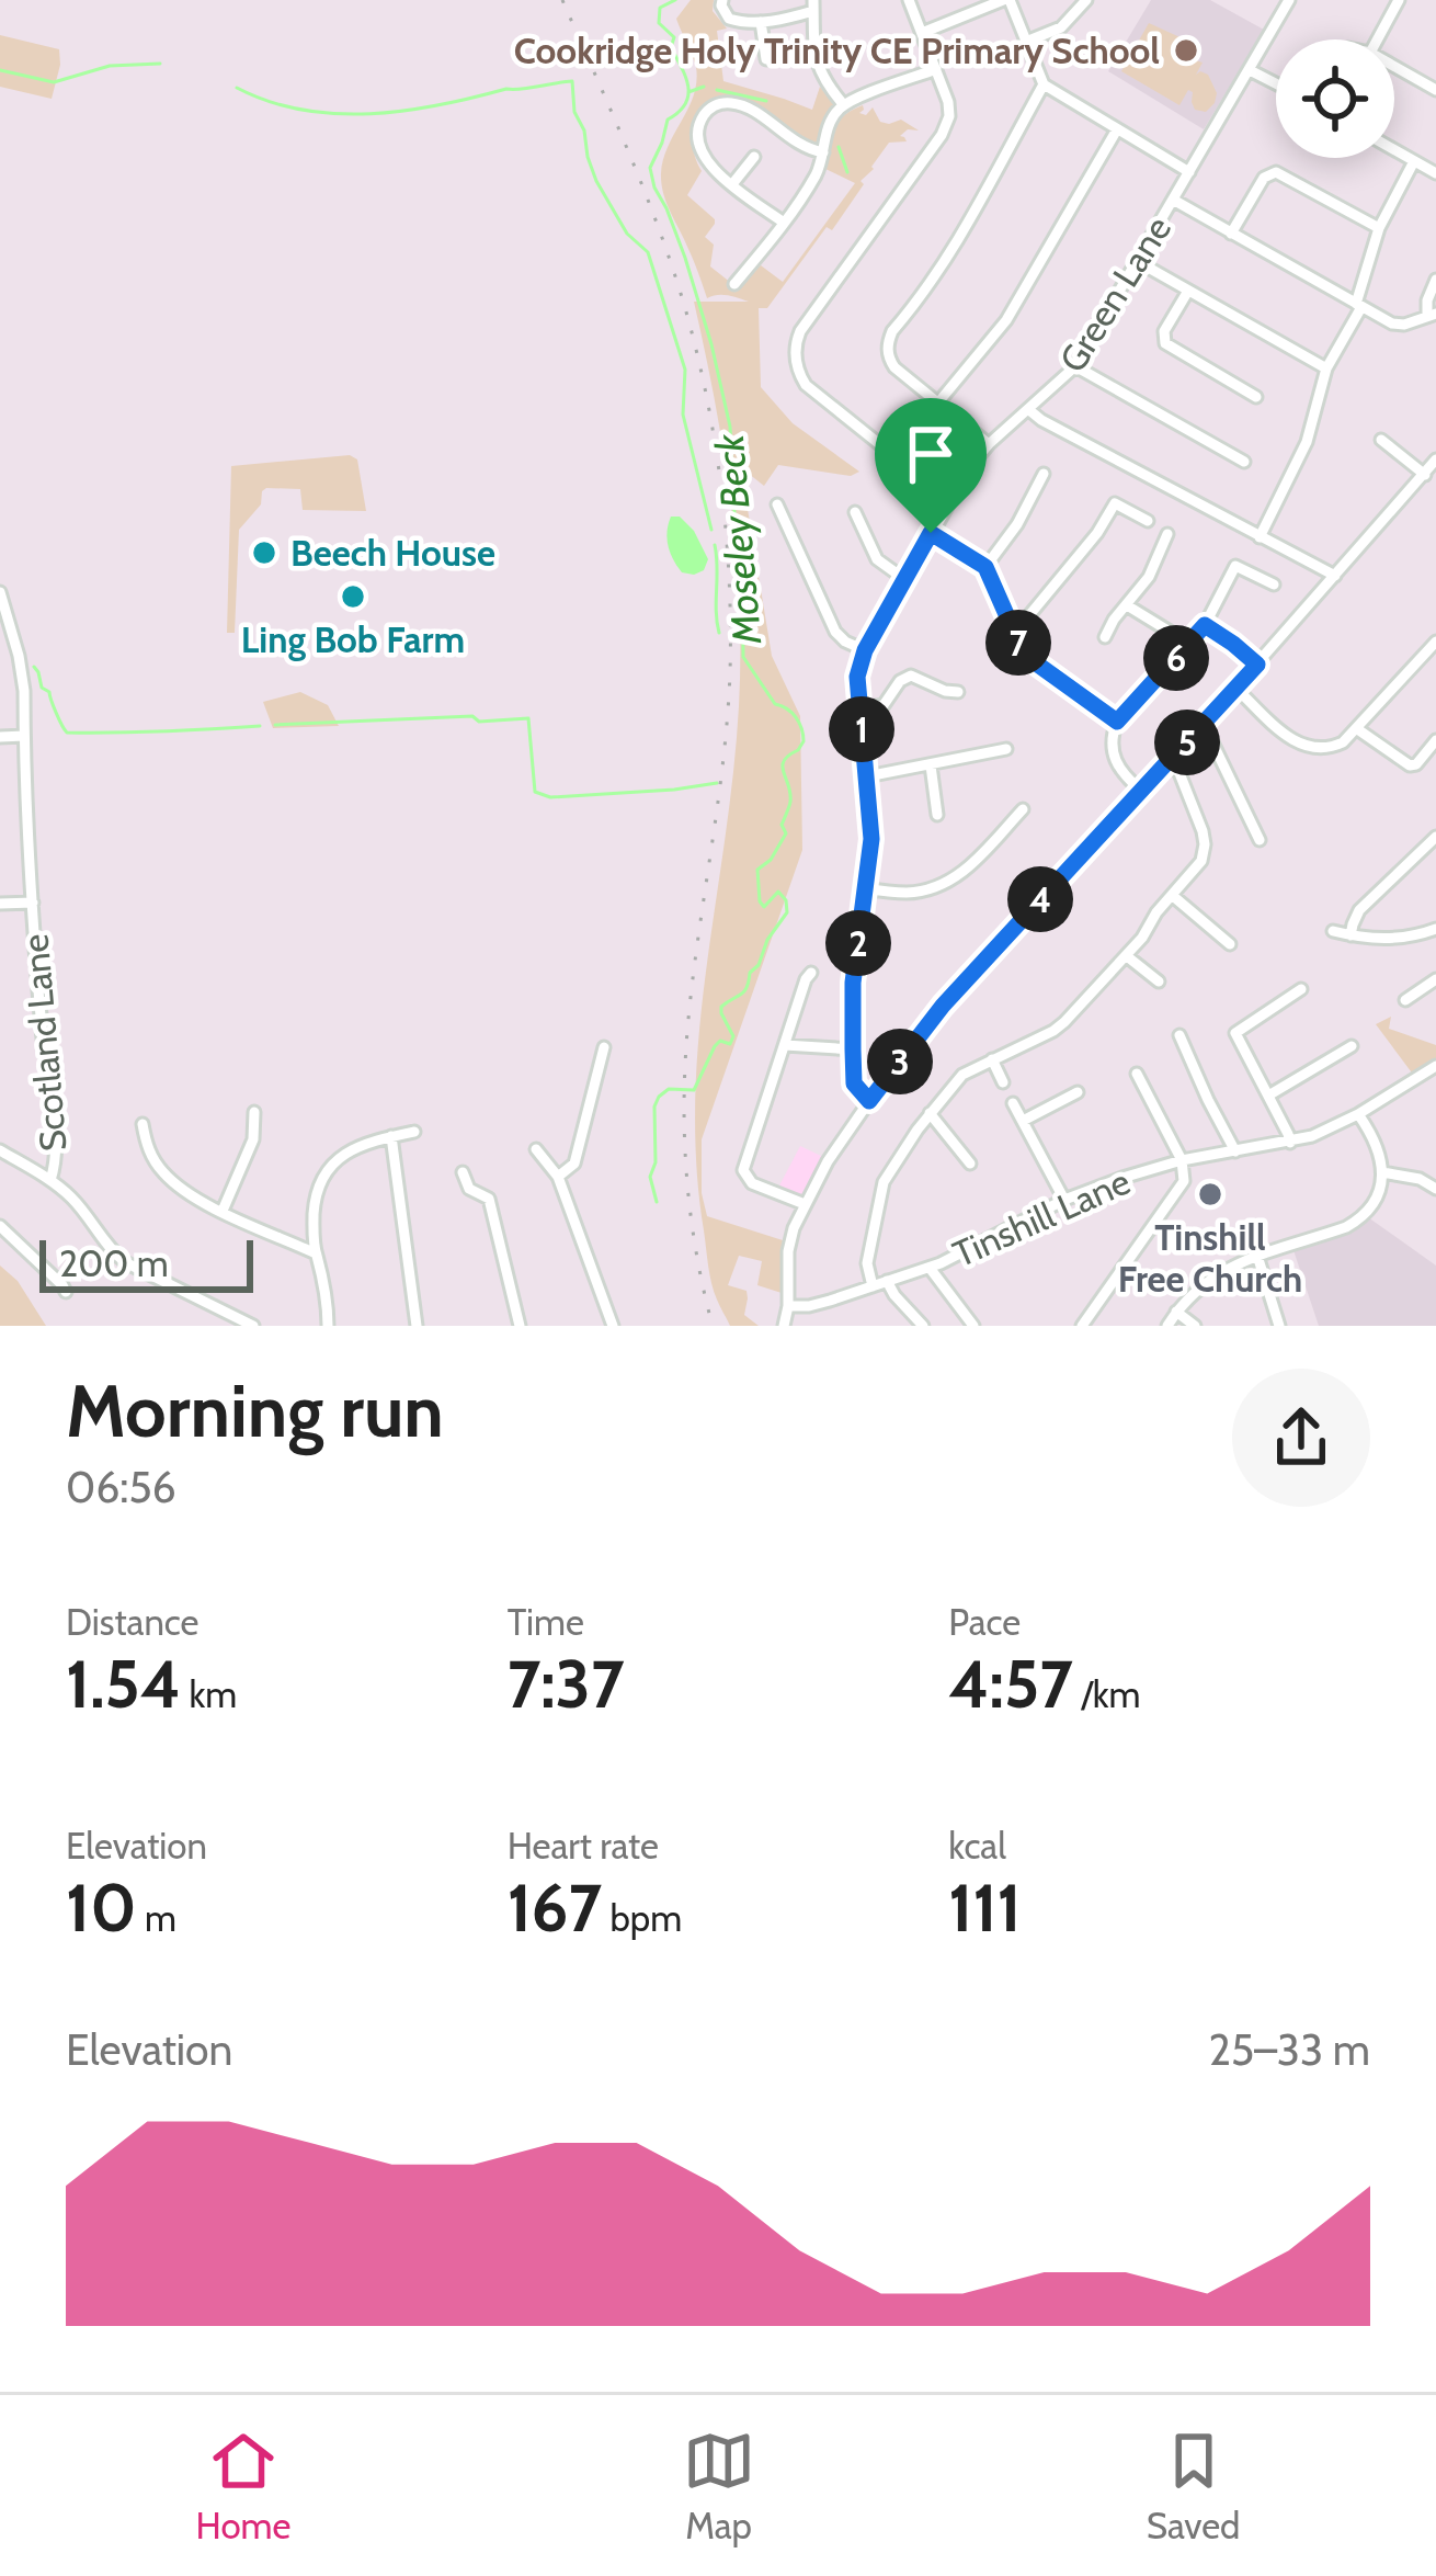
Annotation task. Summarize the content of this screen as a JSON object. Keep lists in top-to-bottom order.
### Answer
{
  "streets": {
    "street": ["Green Lane", "Scotland Lane", "Tinshill Lane"]
  },
  "water": ["Moseley Beck"],
  "places": [
    "Cookridge Holy Trinity CE Primary School",
    "Beech House",
    "Ling Bob Farm",
    "Tinshill Free Church"
  ],
  "scale_bar": "200 m",
  "page": {
    "pins": [
      "7",
      "6",
      "1",
      "5",
      "4",
      "2",
      "3"
    ],
    "scale": "200 m",
    "heading": ["Morning run", "06:56"],
    "stats": [
      ["Distance", "1.54 km"],
      ["Time", "7:37"],
      ["Pace", "4:57 /km"],
      ["Elevation", "10 m"],
      ["Heart rate", "167 bpm"],
      ["kcal", "111"]
    ],
    "chart": ["Elevation", "25–33 m"],
    "tabs": ["Home", "Map", "Saved"]
  }
}
